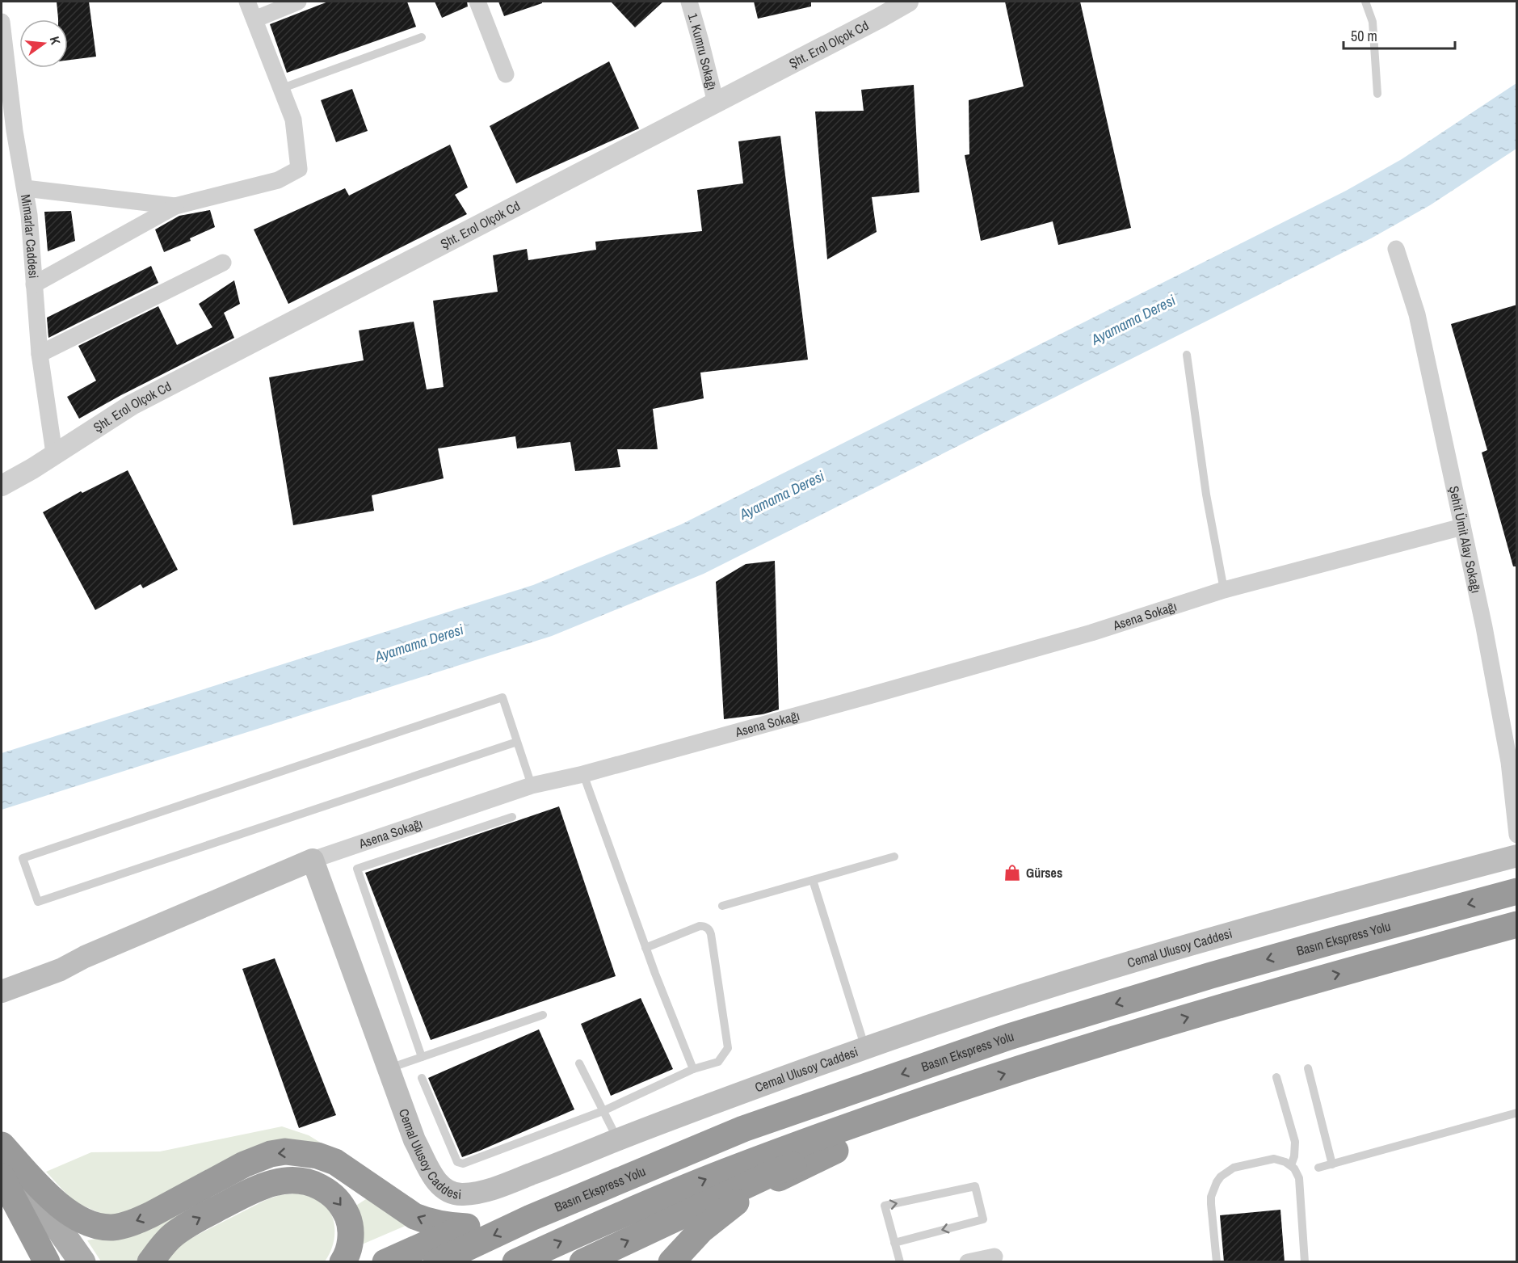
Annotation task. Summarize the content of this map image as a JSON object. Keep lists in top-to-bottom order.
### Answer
{
  "streets": {
    "highway": ["Basın Ekspress Yolu"],
    "main road": ["Asena Sokağı", "Cemal Ulusoy Caddesi"],
    "street": [
      "Şht. Erol Olçok Cd",
      "1. Kumru Sokağı",
      "Mimarlar Caddesi",
      "Şehit Ümit Alay Sokağı"
    ]
  },
  "crossings": [
    ["Şht. Erol Olçok Cd", "1. Kumru Sokağı"],
    ["Şht. Erol Olçok Cd", "Mimarlar Caddesi"],
    ["Şehit Ümit Alay Sokağı", "Asena Sokağı"],
    ["Asena Sokağı", "Cemal Ulusoy Caddesi"]
  ],
  "water": ["Ayamama Deresi"],
  "places": {
    "shop": ["Gürses"]
  },
  "scale_bar": "50 m",
  "north": "right"
}
